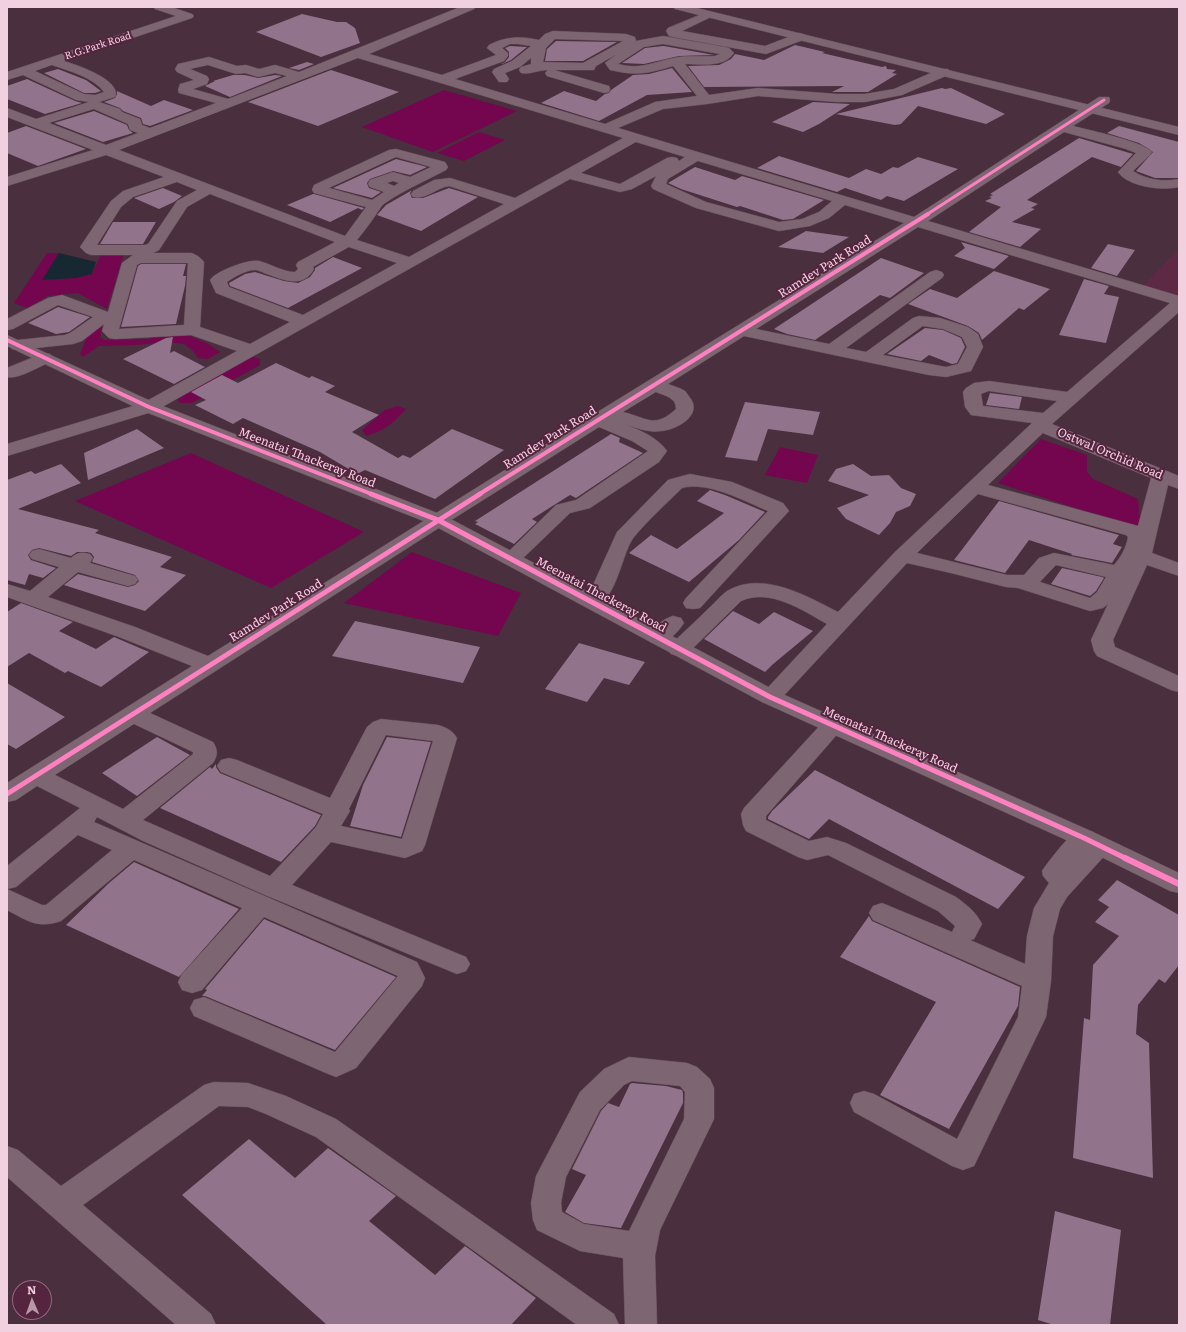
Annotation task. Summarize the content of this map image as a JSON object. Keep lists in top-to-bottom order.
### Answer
{
  "streets": {
    "street": [
      "R.G.Park Road",
      "Ramdev Park Road",
      "Ostwal Orchid Road",
      "Meenatai Thackeray Road"
    ]
  },
  "crossings": [
    ["Ramdev Park Road", "Meenatai Thackeray Road"]
  ],
  "north": "top"
}
